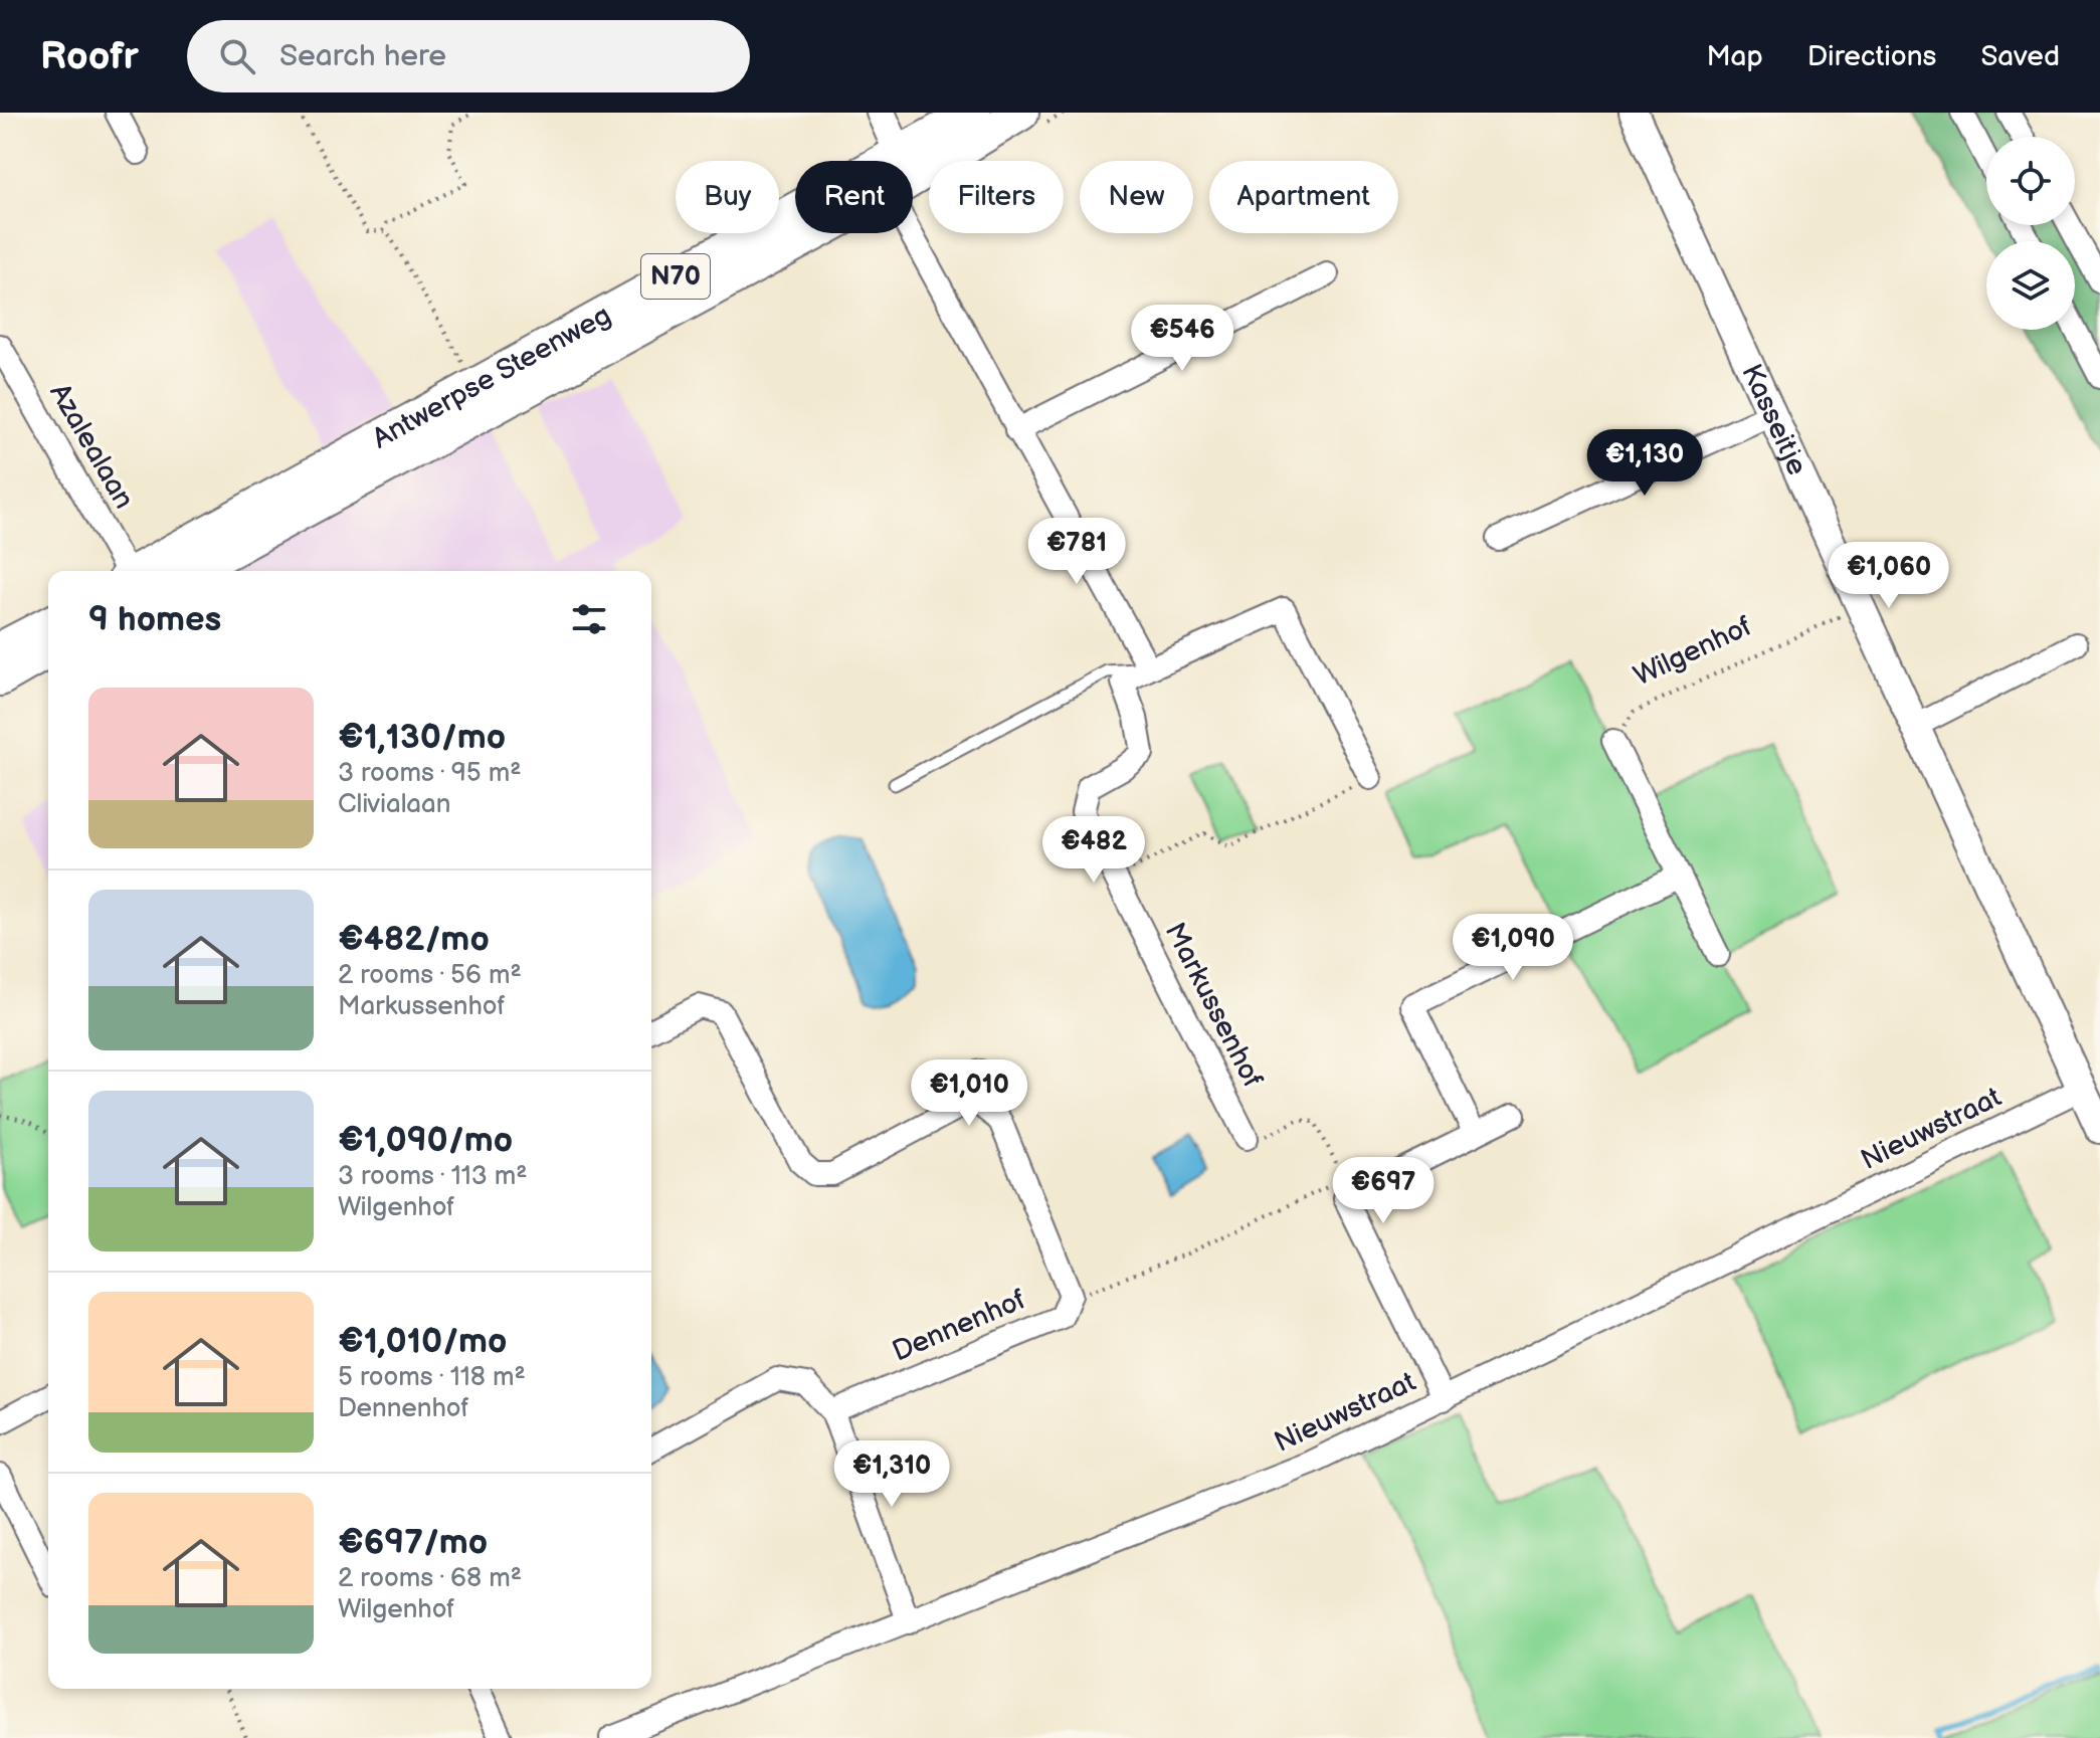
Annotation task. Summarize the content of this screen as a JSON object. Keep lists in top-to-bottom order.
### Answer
{
  "streets": {
    "main road": ["N70", "Antwerpse Steenweg"],
    "street": [
      "Kasseitje",
      "Azalealaan",
      "Markussenhof",
      "Nieuwstraat",
      "Dennenhof"
    ],
    "path": ["Wilgenhof"]
  },
  "crossings": [
    ["Kasseitje", "Wilgenhof"],
    ["Kasseitje", "Nieuwstraat"]
  ],
  "page": {
    "header": "Roofr",
    "search": "Search here",
    "nav": ["Map", "Directions", "Saved"],
    "chip": [
      "Buy",
      "Rent",
      "Filters",
      "New",
      "Apartment"
    ],
    "price": [
      "€546",
      "€1,130",
      "€781",
      "€1,060",
      "€482",
      "€1,090",
      "€1,010",
      "€697",
      "€1,310"
    ],
    "heading": "9 homes",
    "list": [
      {
        "name": "€1,130/mo",
        "note": "3 rooms · 95 m² · Clivialaan"
      },
      {
        "name": "€482/mo",
        "note": "2 rooms · 56 m² · Markussenhof"
      },
      {
        "name": "€1,090/mo",
        "note": "3 rooms · 113 m² · Wilgenhof"
      },
      {
        "name": "€1,010/mo",
        "note": "5 rooms · 118 m² · Dennenhof"
      },
      {
        "name": "€697/mo",
        "note": "2 rooms · 68 m² · Wilgenhof"
      }
    ]
  }
}
